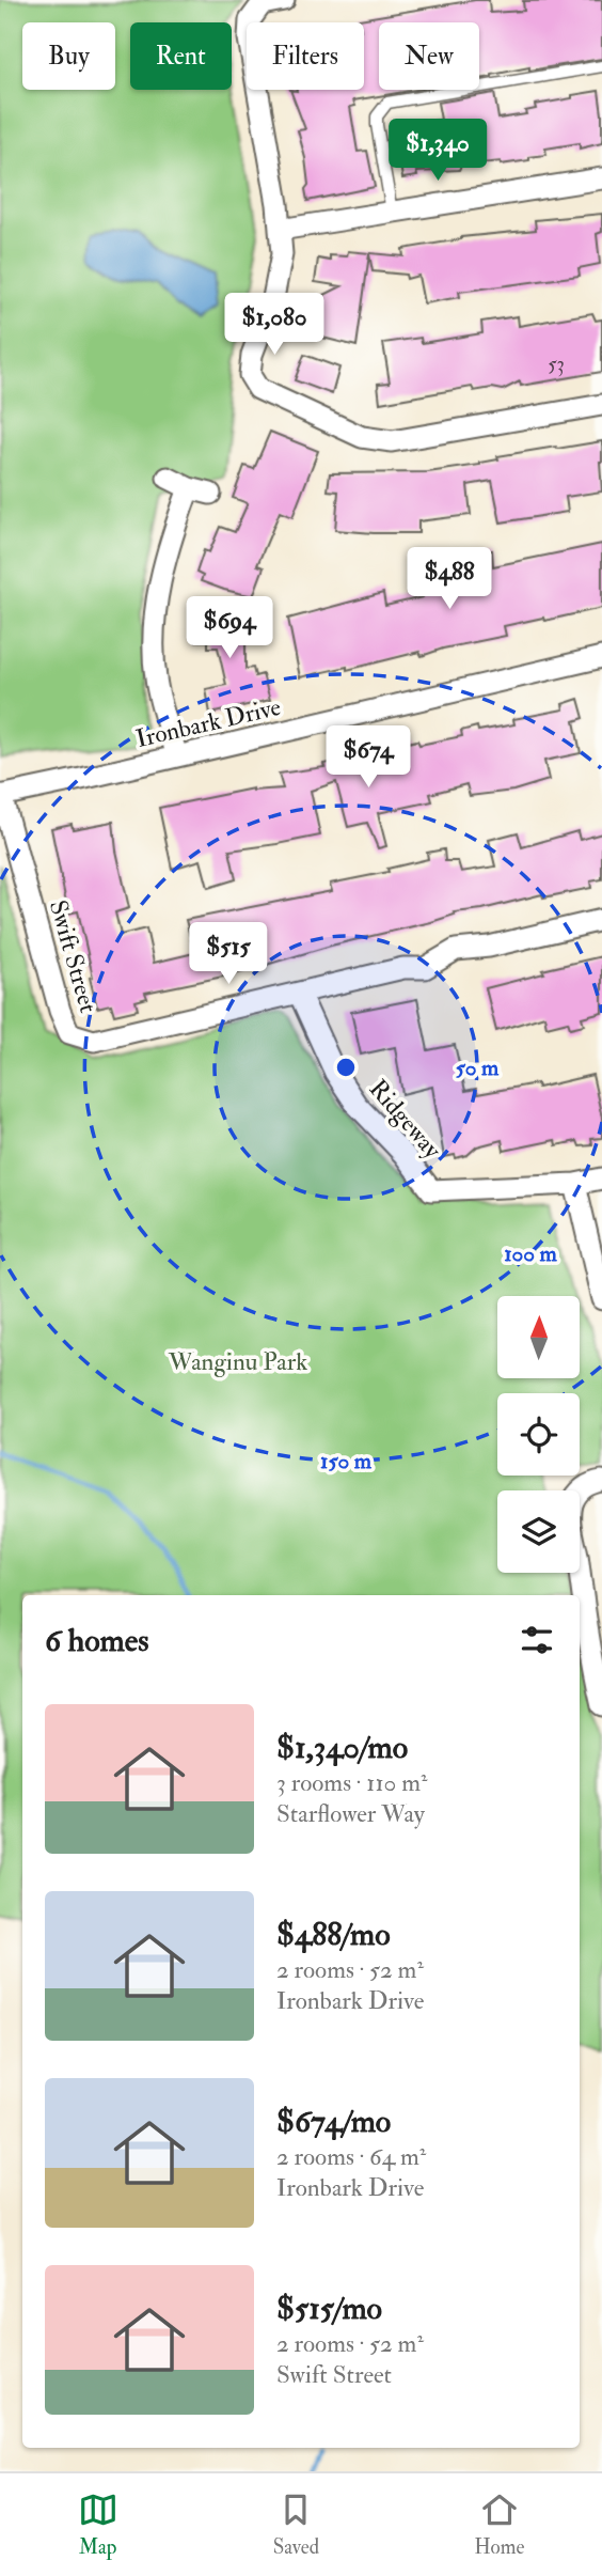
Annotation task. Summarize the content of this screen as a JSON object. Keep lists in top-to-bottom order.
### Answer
{
  "streets": {
    "street": ["Ironbark Drive", "Swift Street", "Ridgeway"]
  },
  "crossings": [
    ["Ironbark Drive", "Swift Street"],
    ["Swift Street", "Ridgeway"]
  ],
  "parks": ["Wanginu Park"],
  "house_numbers": ["53"],
  "north": "top",
  "page": {
    "chip": [
      "Buy",
      "Rent",
      "Filters",
      "New"
    ],
    "price": [
      "$1,340",
      "$1,080",
      "$488",
      "$694",
      "$674",
      "$515"
    ],
    "heading": "6 homes",
    "list": [
      {
        "name": "$1,340/mo",
        "note": "3 rooms · 110 m² · Starflower Way"
      },
      {
        "name": "$488/mo",
        "note": "2 rooms · 52 m² · Ironbark Drive"
      },
      {
        "name": "$674/mo",
        "note": "2 rooms · 64 m² · Ironbark Drive"
      },
      {
        "name": "$515/mo",
        "note": "2 rooms · 52 m² · Swift Street"
      }
    ],
    "tabs": ["Map", "Saved", "Home"]
  },
  "rings": ["50 m", "100 m", "150 m"]
}
